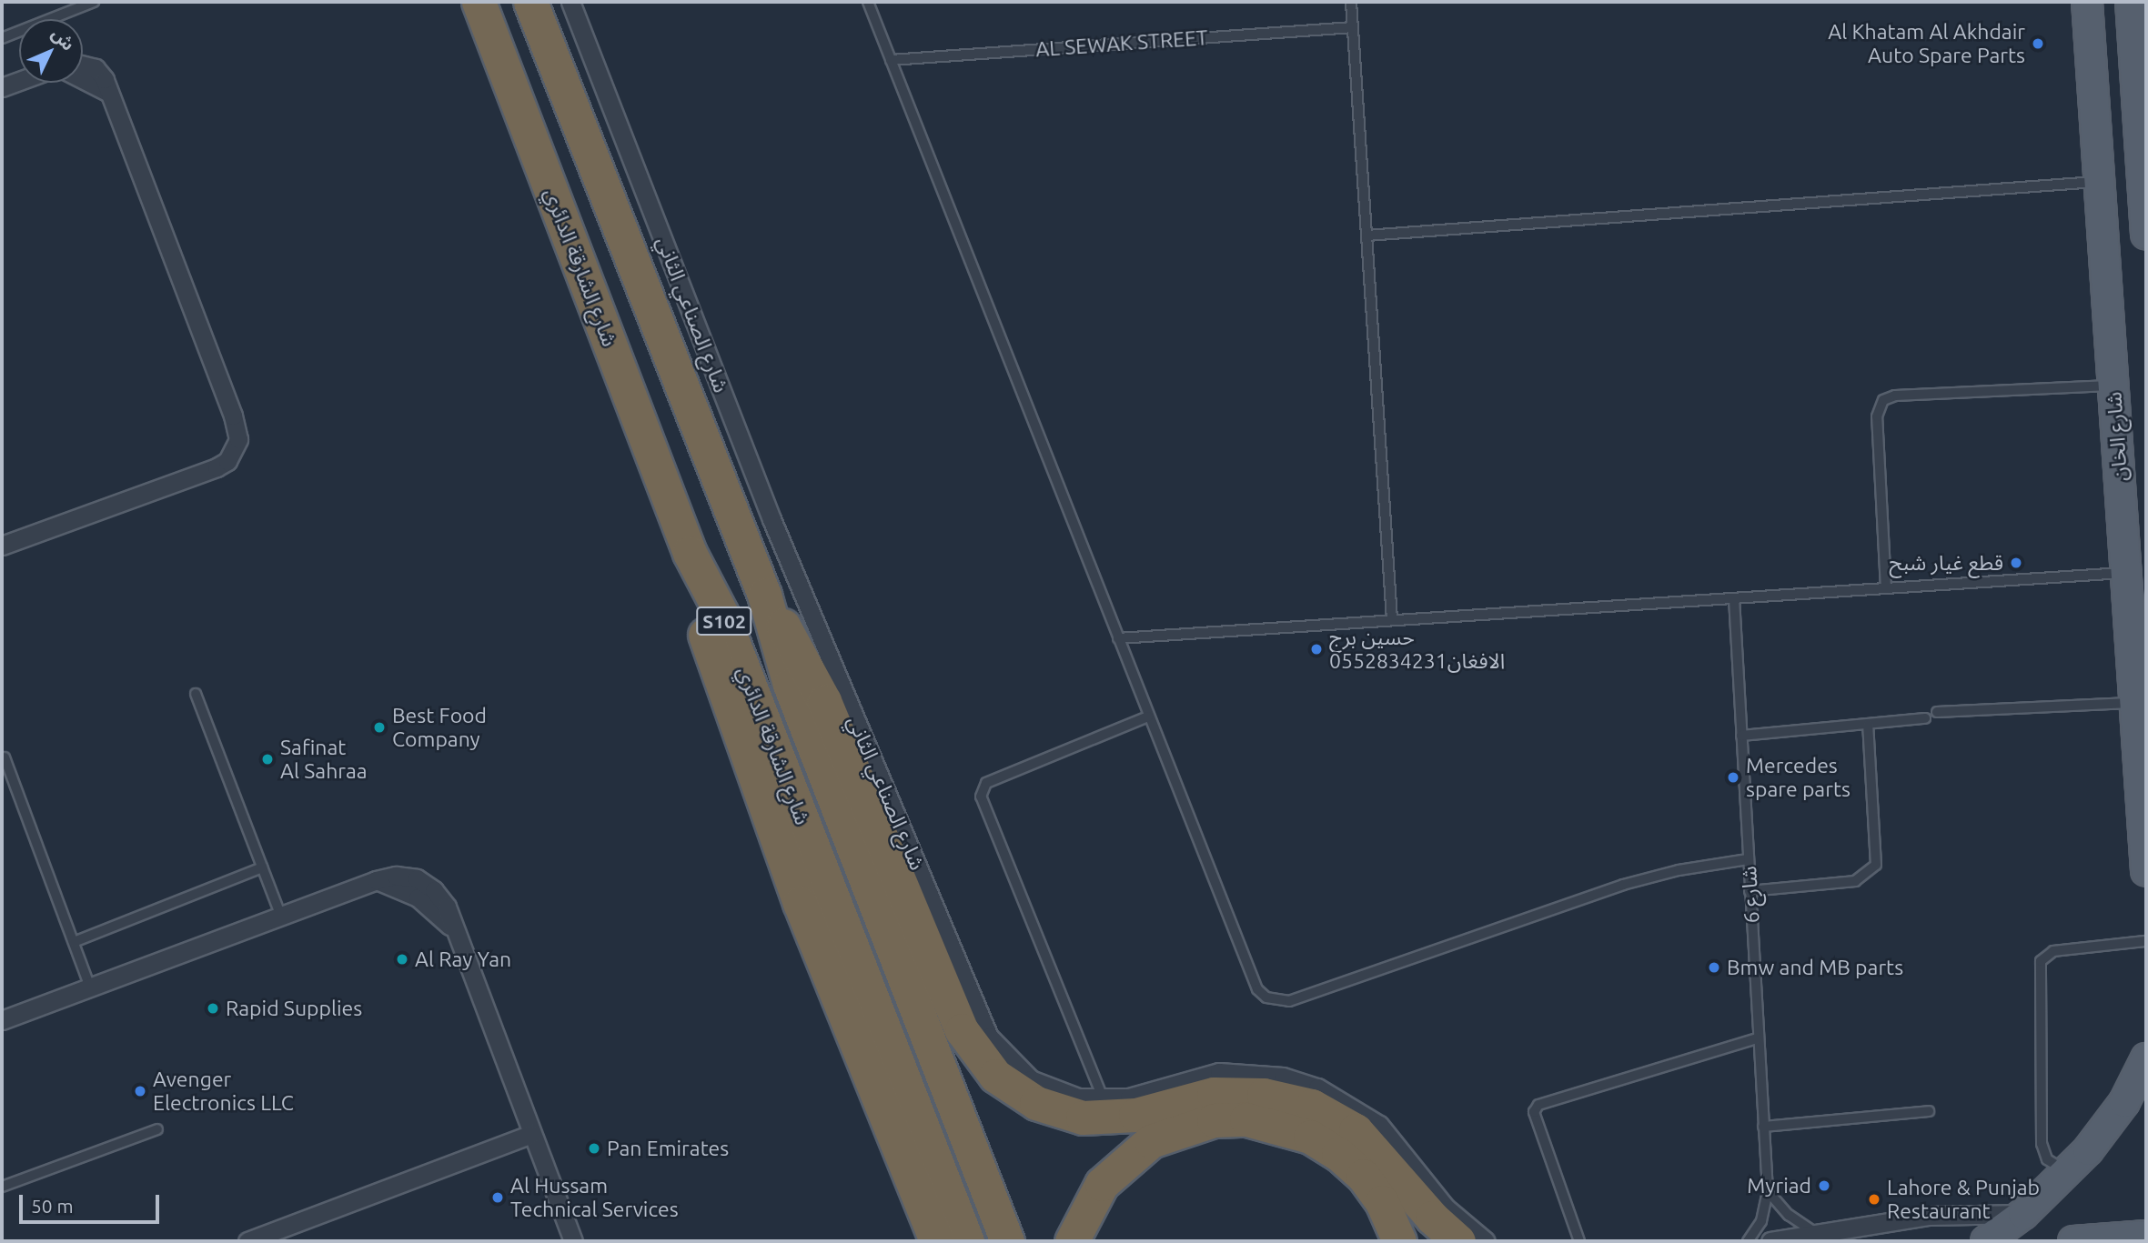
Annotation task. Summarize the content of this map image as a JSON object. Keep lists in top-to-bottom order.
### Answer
{
  "streets": {
    "highway": ["شارع الشارقة الدائري", "S102"],
    "main road": ["شارع الخان"],
    "street": ["شارع الصناعي الثاني"],
    "lane": ["AL SEWAK STREET", "شارع 6"]
  },
  "places": [
    "Al Khatam Al Akhdair Auto Spare Parts",
    "قطع غيار شبح",
    "حسين برج الافغان0552834231",
    "Best Food Company",
    "Safinat Al Sahraa",
    "Mercedes spare parts",
    "Al Ray Yan",
    "Bmw and MB parts",
    "Rapid Supplies",
    "Avenger Electronics LLC",
    "Pan Emirates",
    "Myriad",
    "Al Hussam Technical Services",
    "Lahore & Punjab Restaurant"
  ],
  "scale_bar": "50 m",
  "north": "top right"
}
